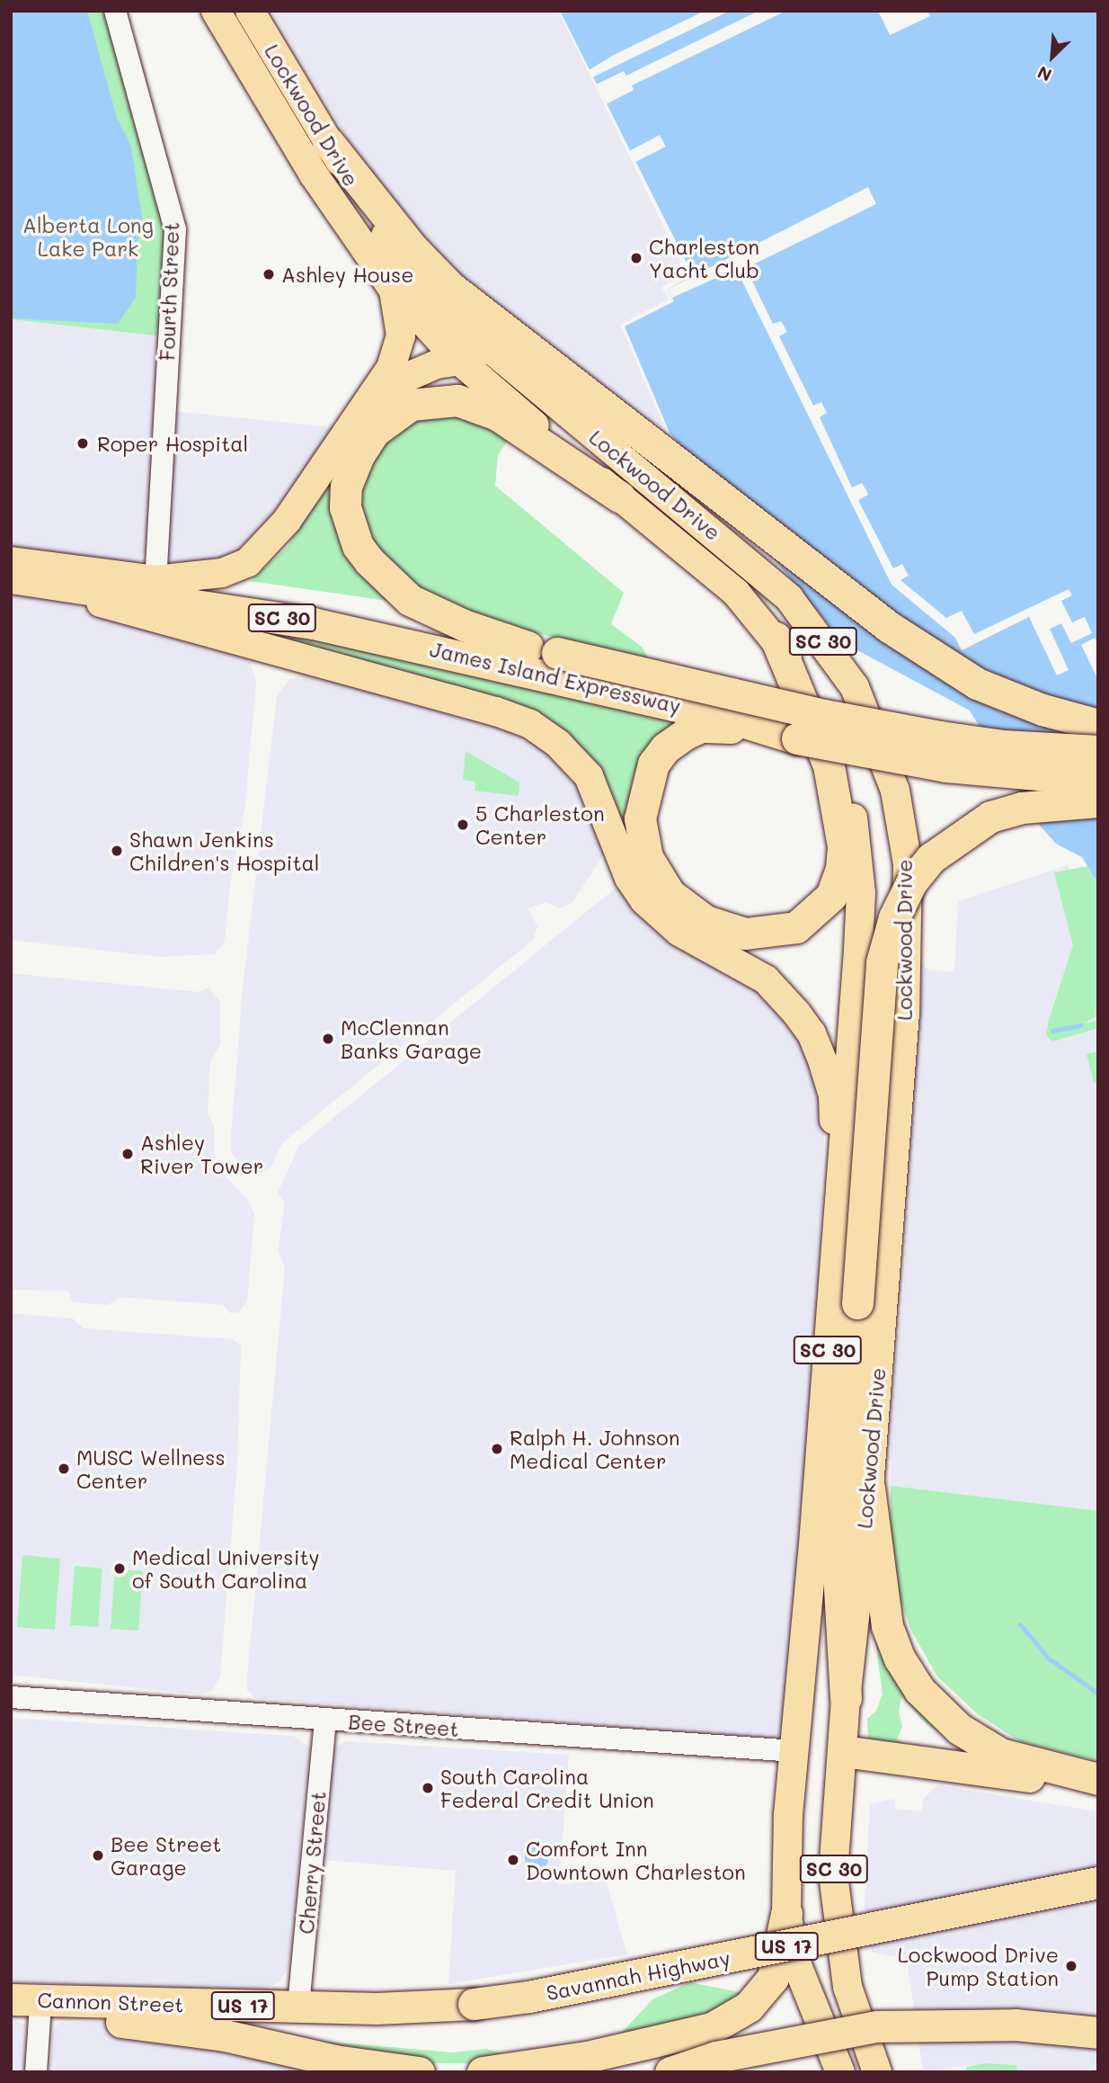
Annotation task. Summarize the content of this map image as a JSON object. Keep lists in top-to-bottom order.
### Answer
{
  "streets": {
    "highway": [
      "SC 30",
      "James Island Expressway",
      "US 17",
      "Savannah Highway",
      "Cannon Street"
    ],
    "main road": ["Lockwood Drive"],
    "street": ["Fourth Street", "Bee Street", "Cherry Street"]
  },
  "crossings": [
    ["Lockwood Drive", "SC 30"],
    ["Lockwood Drive", "Bee Street"],
    ["Fourth Street", "James Island Expressway"],
    ["SC 30", "James Island Expressway"],
    ["Bee Street", "Cherry Street"],
    ["Cherry Street", "Cannon Street"],
    ["Savannah Highway", "Cannon Street"]
  ],
  "parks": ["Alberta Long Lake Park"],
  "places": [
    "Charleston Yacht Club",
    "Ashley House",
    "Roper Hospital",
    "5 Charleston Center",
    "Shawn Jenkins Children's Hospital",
    "McClennan Banks Garage",
    "Ashley River Tower",
    "Ralph H. Johnson Medical Center",
    "MUSC Wellness Center",
    "Medical University of South Carolina",
    "South Carolina Federal Credit Union",
    "Bee Street Garage",
    "Comfort Inn Downtown Charleston",
    "Lockwood Drive Pump Station"
  ],
  "north": "bottom left"
}
